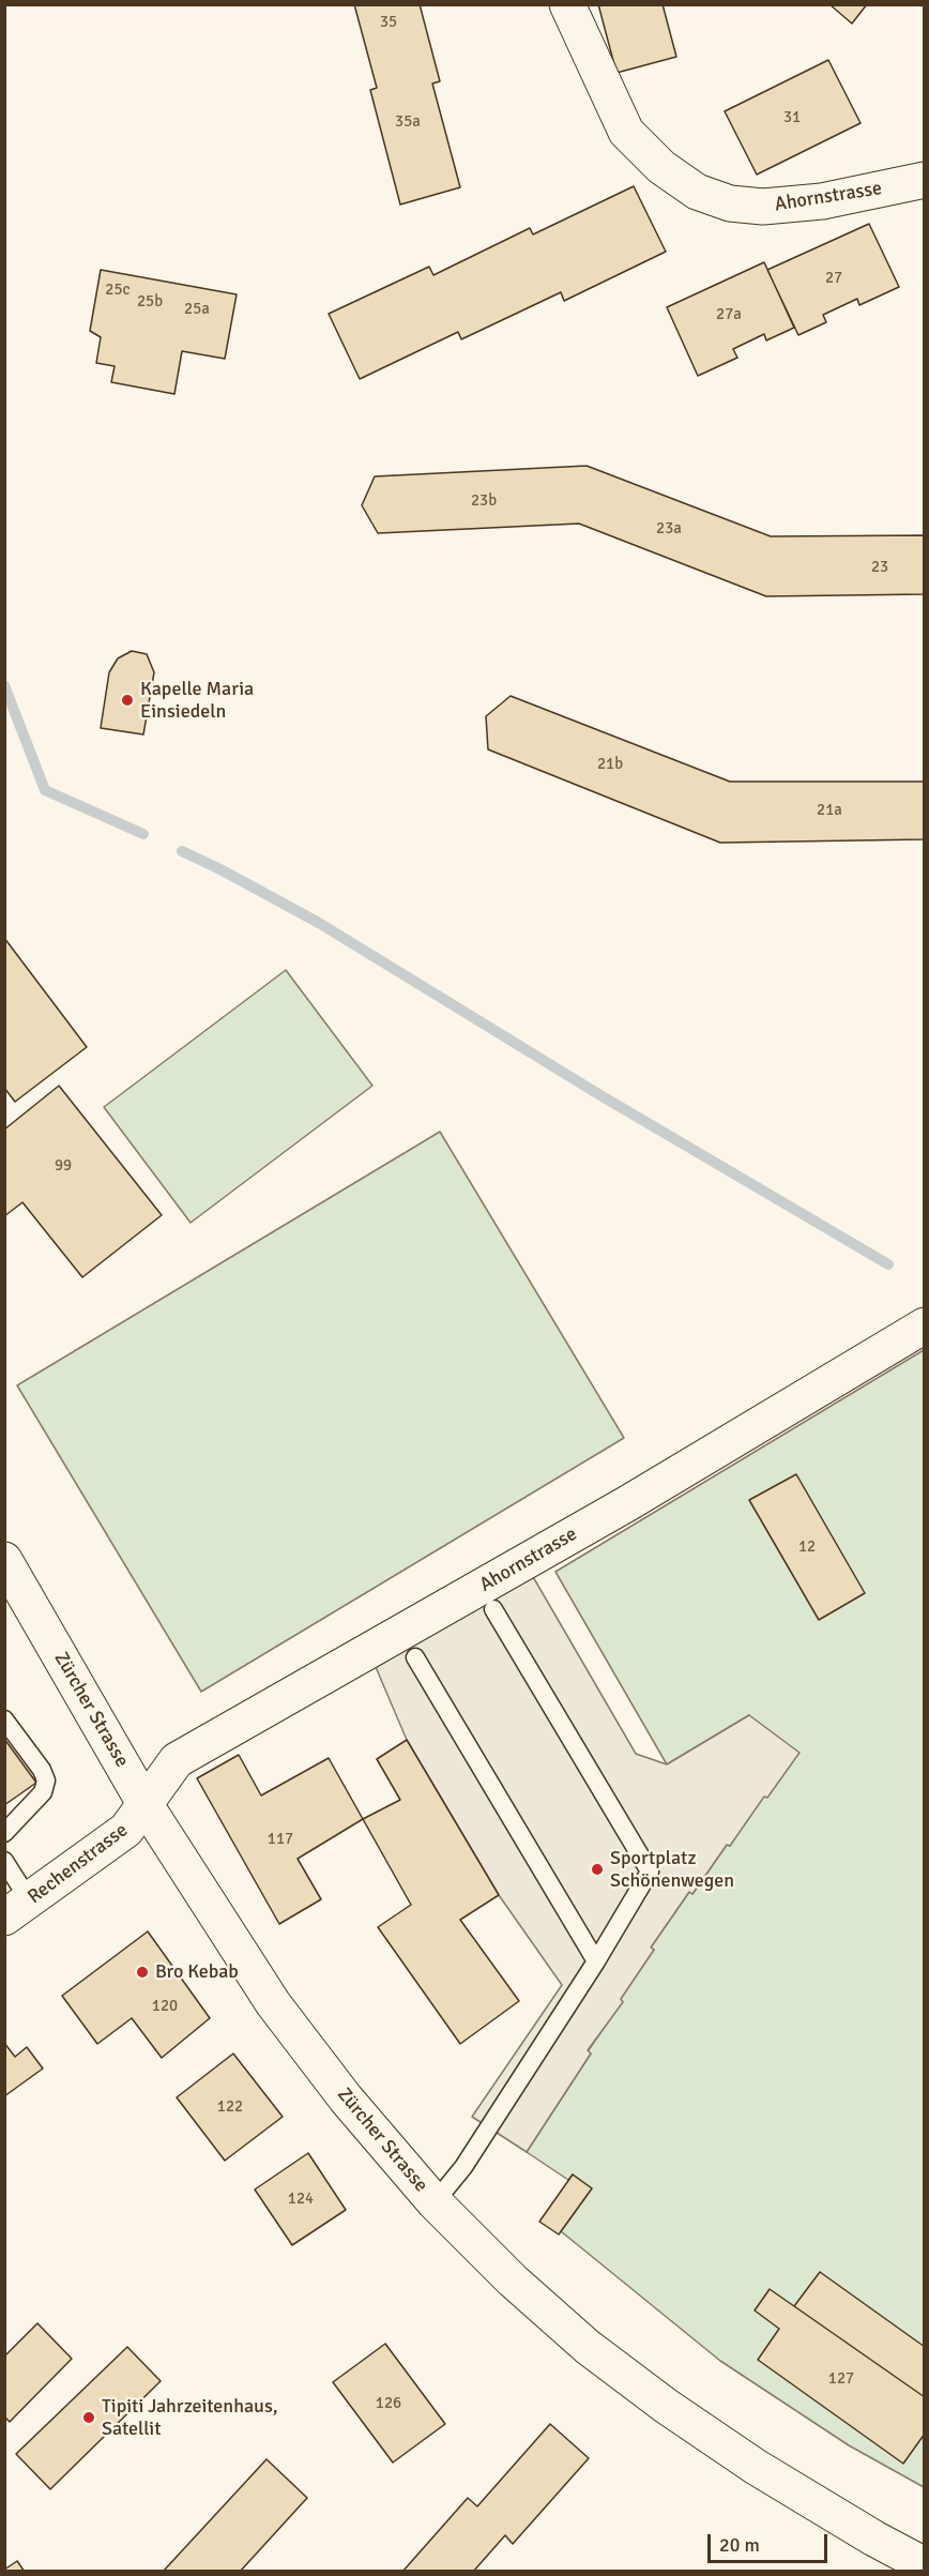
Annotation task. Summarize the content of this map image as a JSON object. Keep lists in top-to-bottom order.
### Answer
{
  "streets": {
    "street": ["Ahornstrasse", "Zürcher Strasse", "Rechenstrasse"]
  },
  "crossings": [
    ["Ahornstrasse", "Zürcher Strasse"],
    ["Ahornstrasse", "Rechenstrasse"],
    ["Zürcher Strasse", "Rechenstrasse"]
  ],
  "places": [
    "Kapelle Maria Einsiedeln",
    "Sportplatz Schönenwegen",
    "Bro Kebab",
    "Tipiti Jahrzeitenhaus, Satellit"
  ],
  "house_numbers": [
    "35",
    "31",
    "35a",
    "27",
    "25c",
    "25b",
    "25a",
    "27a",
    "23b",
    "23a",
    "23",
    "21b",
    "21a",
    "99",
    "12",
    "117",
    "120",
    "122",
    "124",
    "127",
    "126"
  ],
  "scale_bar": "20 m"
}
